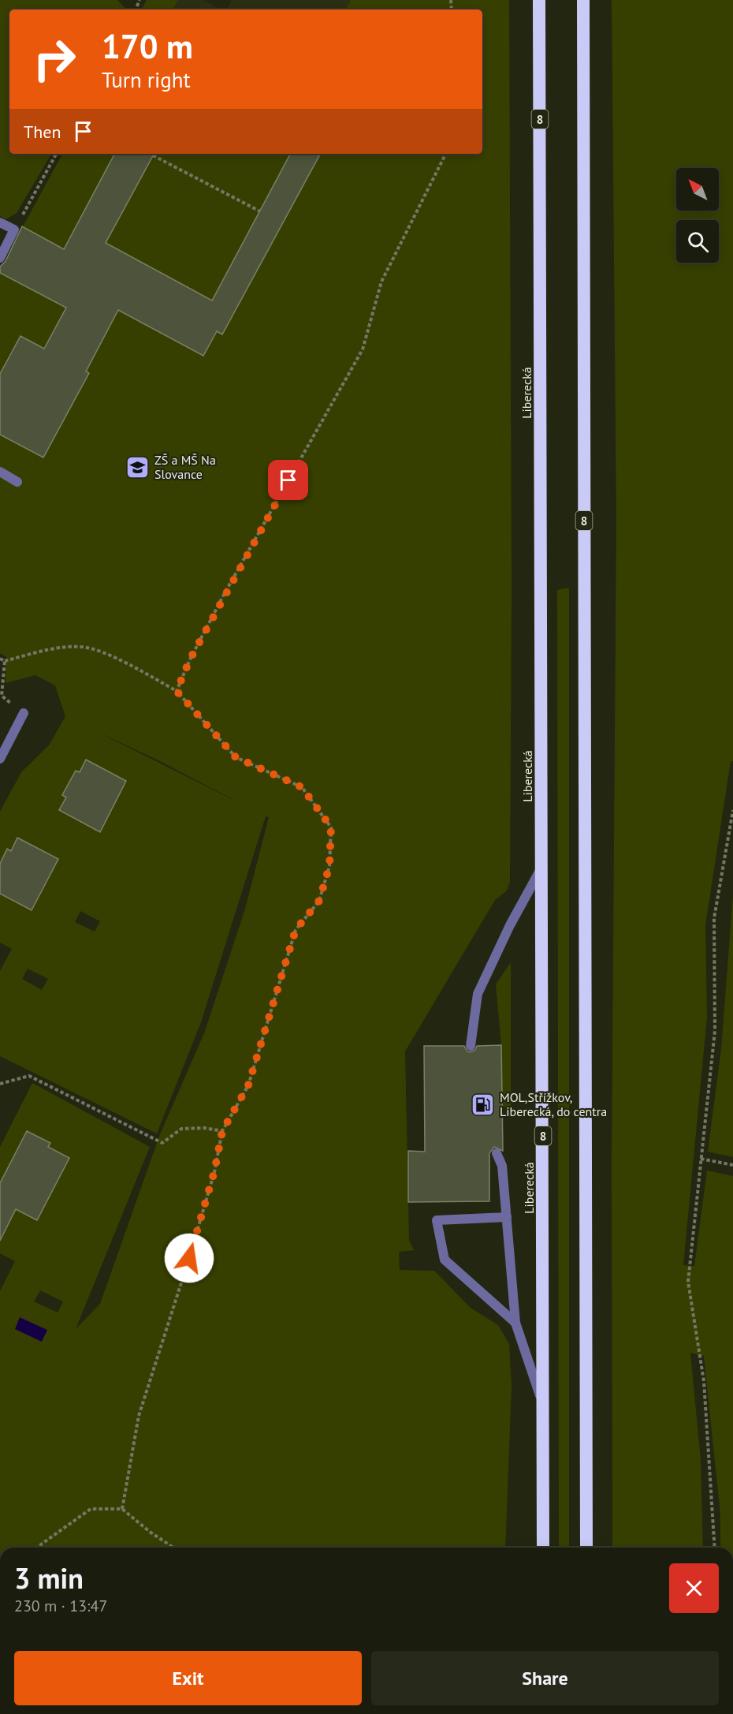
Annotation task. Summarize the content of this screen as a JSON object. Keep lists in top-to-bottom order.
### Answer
{
  "streets": {
    "highway": ["8", "Liberecká"]
  },
  "places": {
    "school or university": ["ZŠ a MŠ Na Slovance"],
    "fuel station": ["MOL,Střížkov, Liberecká, do centra"]
  },
  "north": "top left",
  "page": {
    "turn": ["170 m", "Turn right"],
    "then": "Then",
    "heading": ["3 min", "230 m · 13:47"],
    "buttons": ["Exit", "Share"]
  }
}
